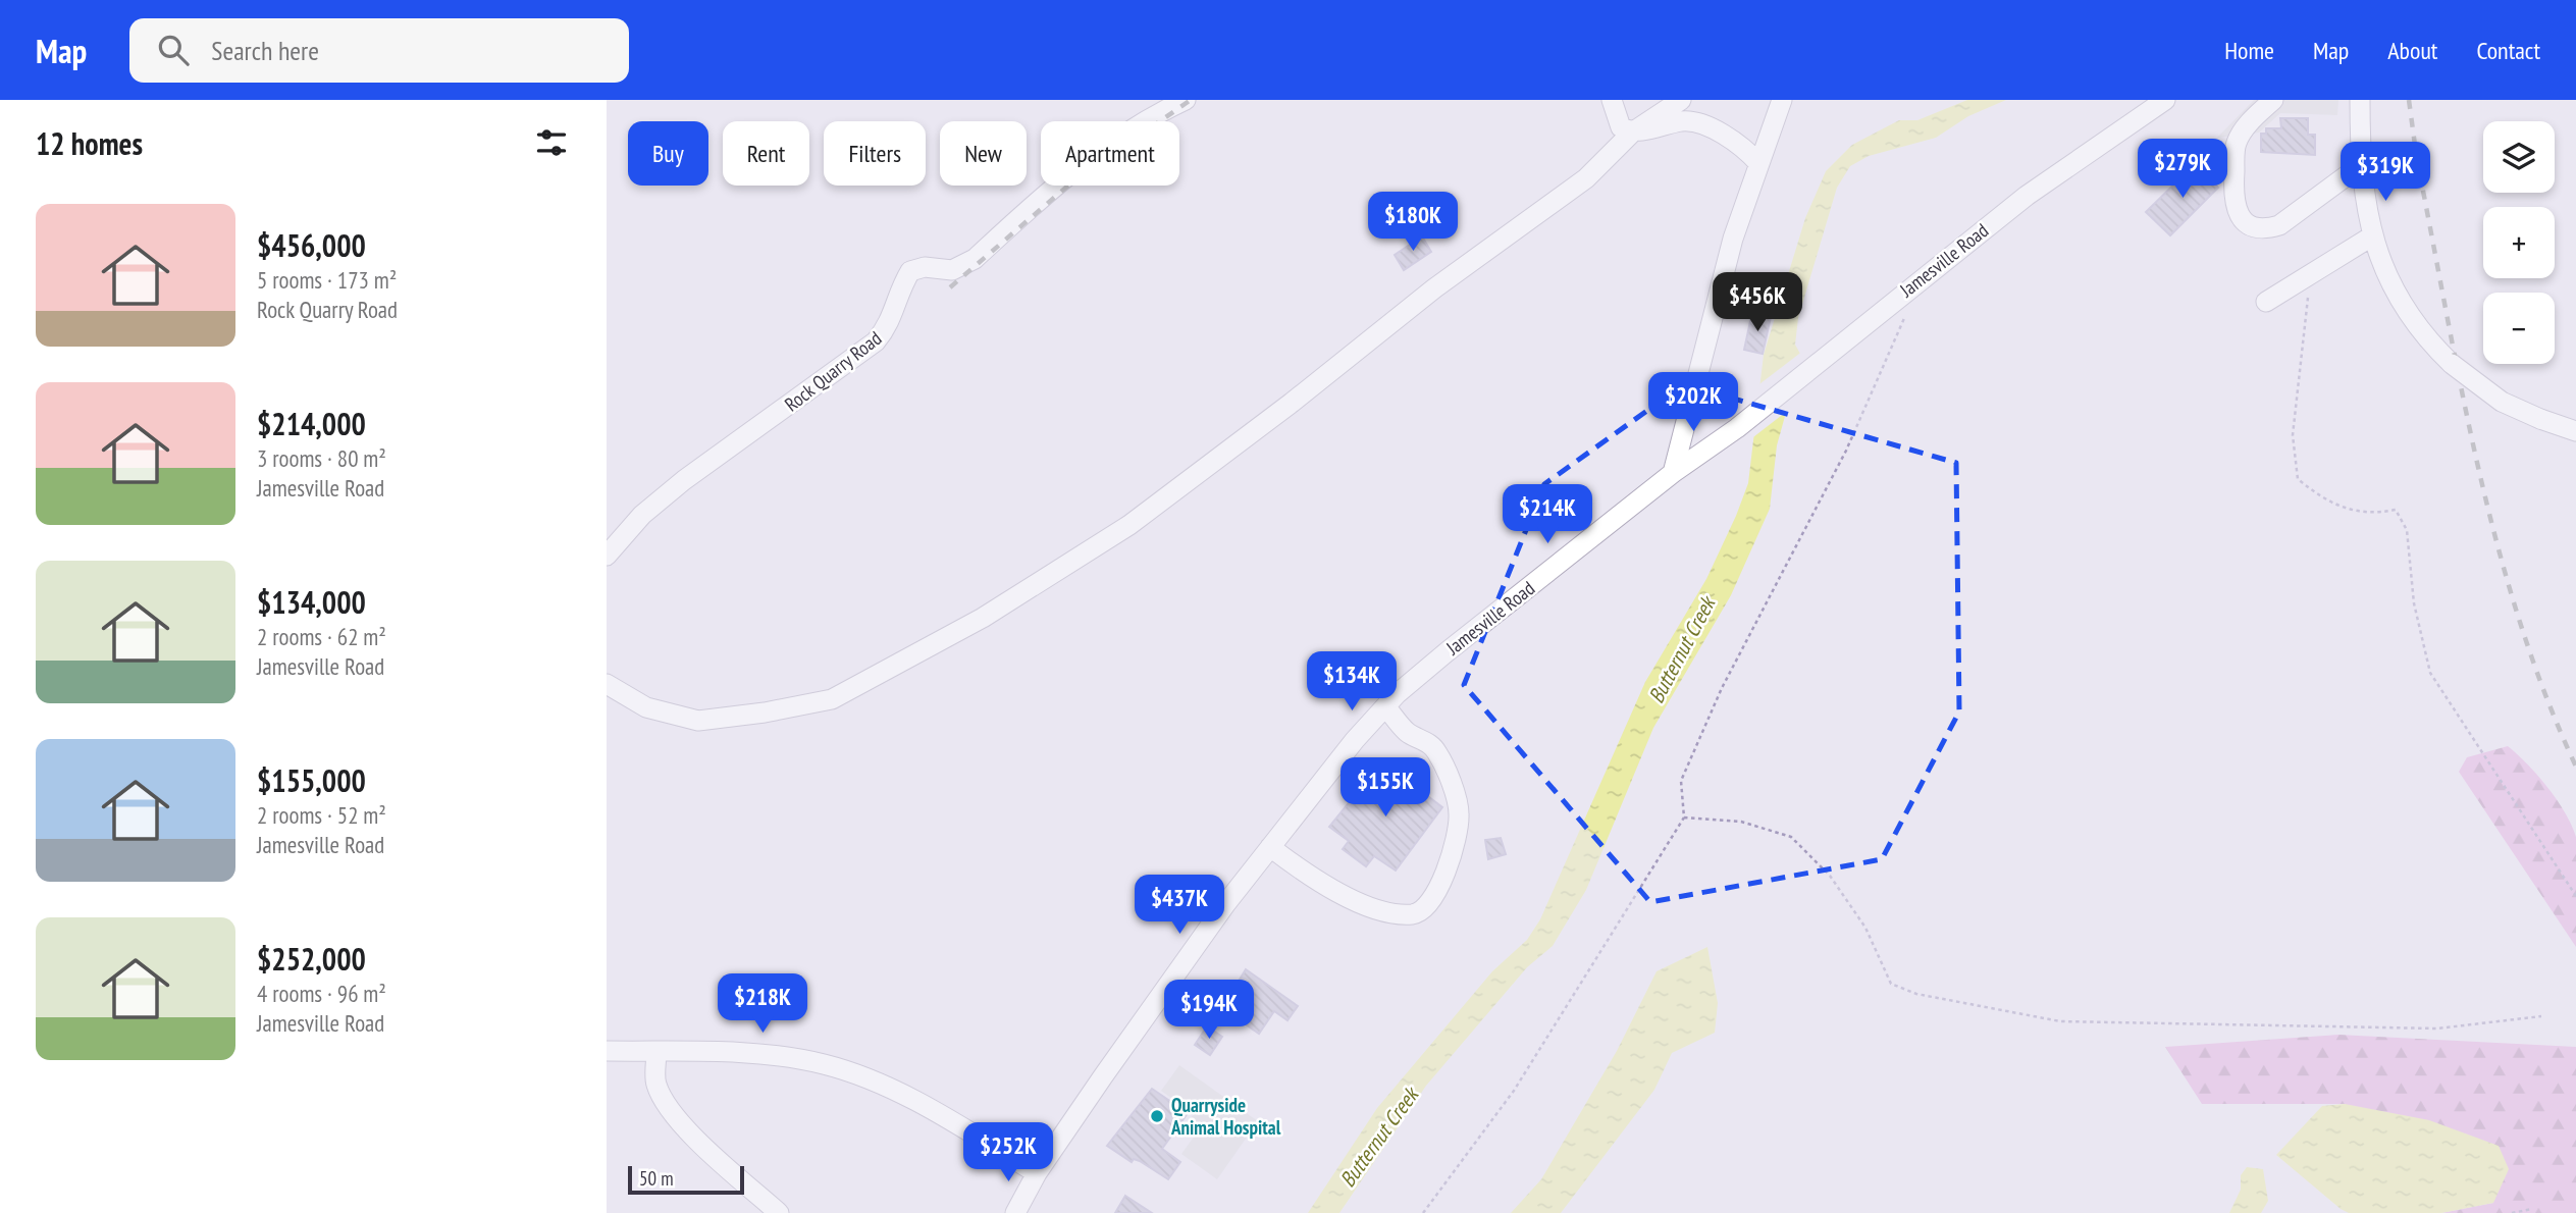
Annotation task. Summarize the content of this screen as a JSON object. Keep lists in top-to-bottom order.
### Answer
{
  "streets": {
    "street": ["Jamesville Road", "Rock Quarry Road"]
  },
  "water": ["Butternut Creek"],
  "places": ["Quarryside Animal Hospital"],
  "scale_bar": "50 m",
  "page": {
    "header": "Map",
    "search": "Search here",
    "nav": [
      "Home",
      "Map",
      "About",
      "Contact"
    ],
    "heading": "12 homes",
    "map_buttons": ["+", "−"],
    "chip": [
      "Buy",
      "Rent",
      "Filters",
      "New",
      "Apartment"
    ],
    "price": [
      "$279K",
      "$319K",
      "$180K",
      "$456K",
      "$202K",
      "$214K",
      "$134K",
      "$155K",
      "$437K",
      "$218K",
      "$194K",
      "$252K"
    ],
    "list": [
      {
        "name": "$456,000",
        "note": "5 rooms · 173 m² · Rock Quarry Road"
      },
      {
        "name": "$214,000",
        "note": "3 rooms · 80 m² · Jamesville Road"
      },
      {
        "name": "$134,000",
        "note": "2 rooms · 62 m² · Jamesville Road"
      },
      {
        "name": "$155,000",
        "note": "2 rooms · 52 m² · Jamesville Road"
      },
      {
        "name": "$252,000",
        "note": "4 rooms · 96 m² · Jamesville Road"
      }
    ],
    "scale": "50 m"
  }
}
